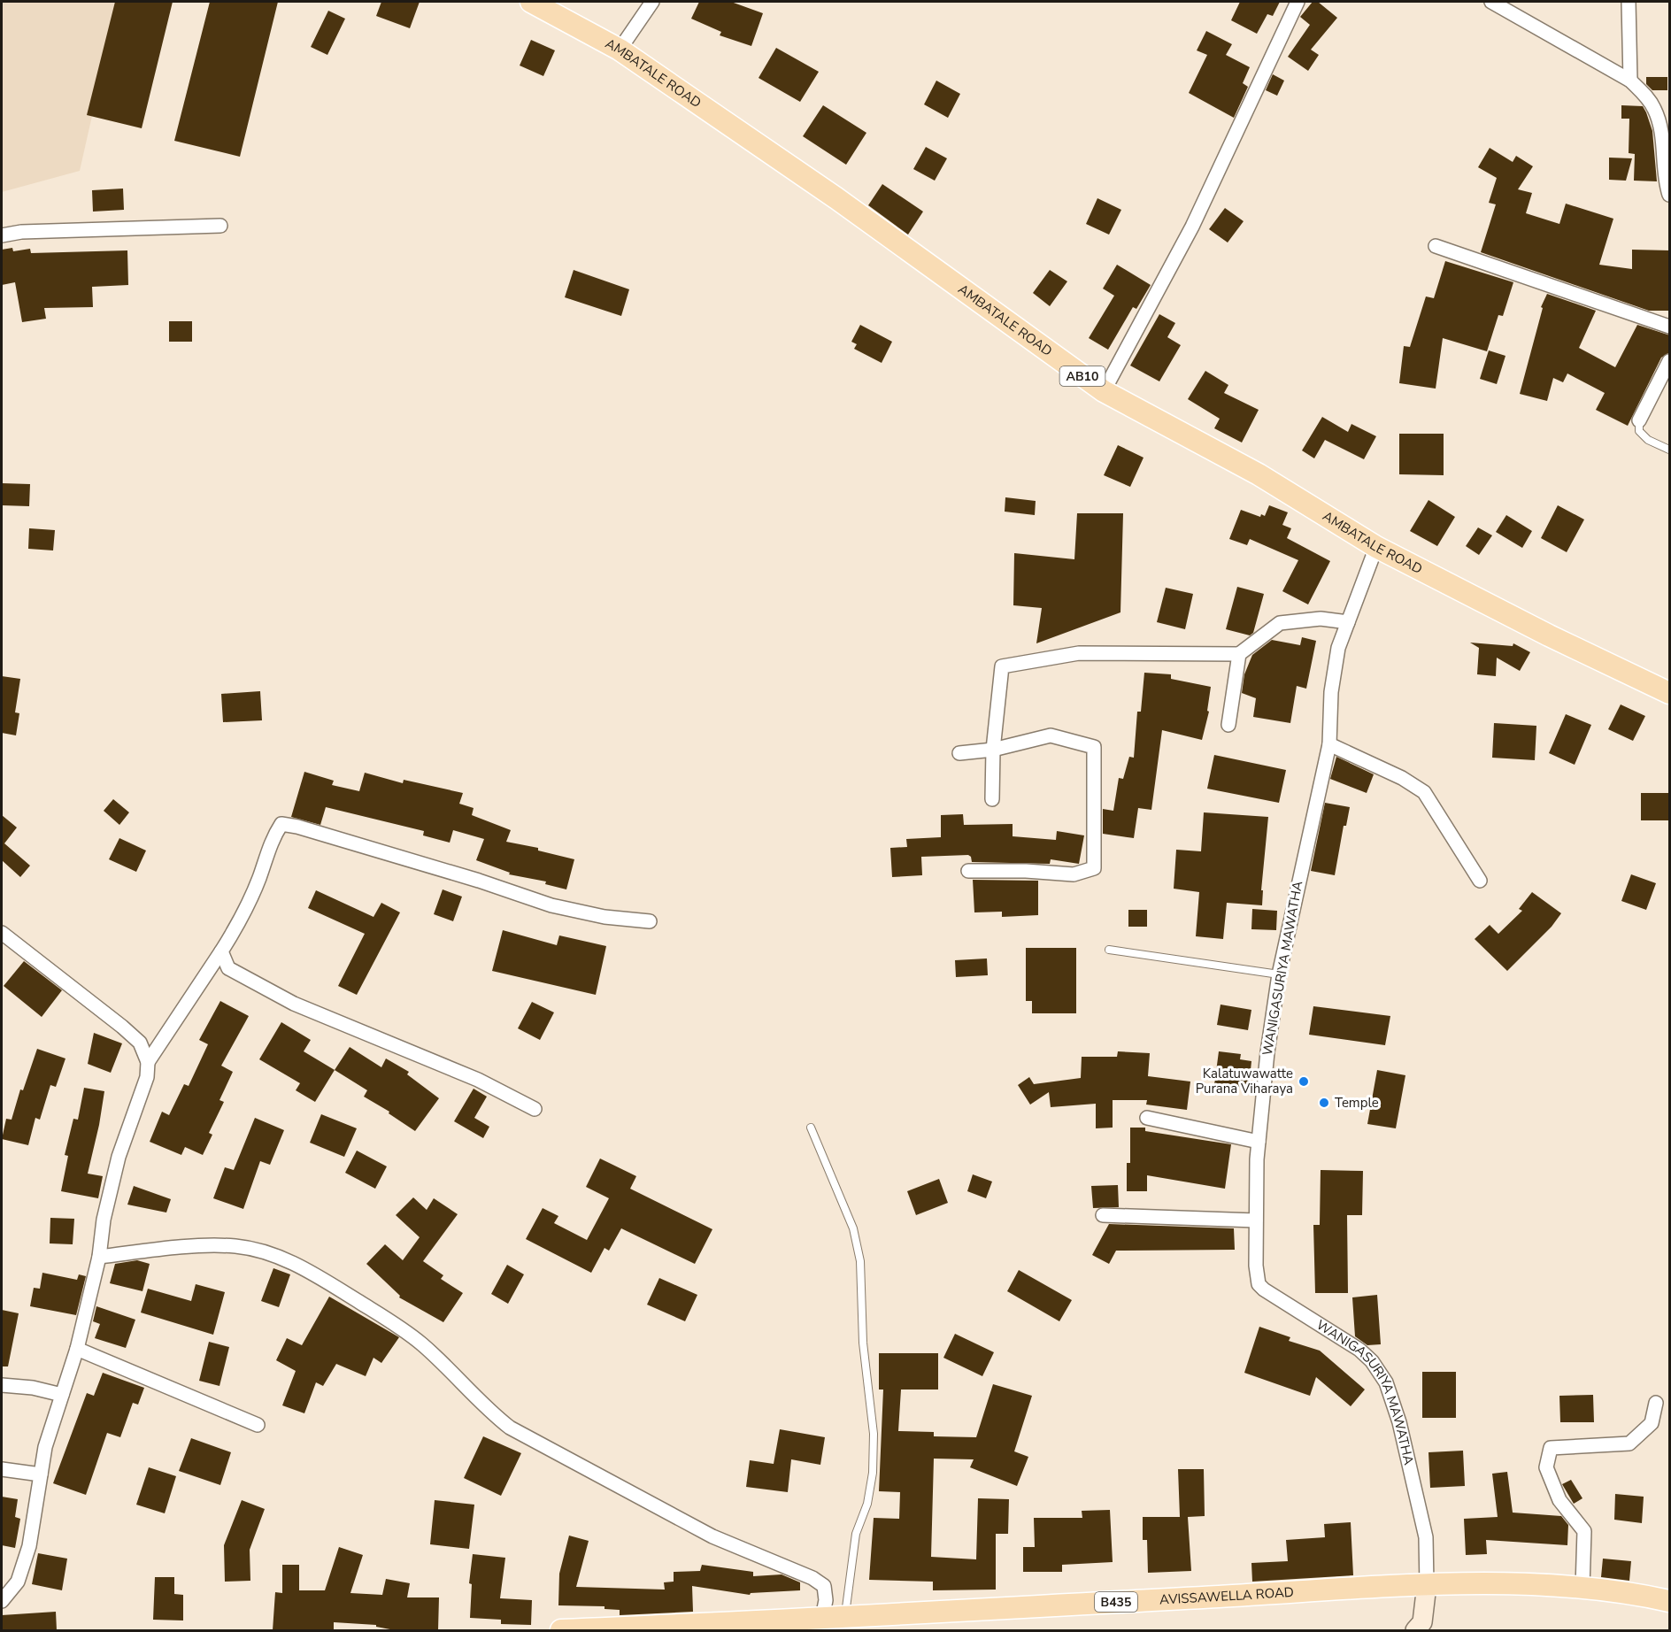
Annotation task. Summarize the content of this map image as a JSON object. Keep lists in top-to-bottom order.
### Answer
{
  "streets": {
    "main road": [
      "AMBATALE ROAD",
      "AB10",
      "AVISSAWELLA ROAD",
      "B435"
    ],
    "street": ["WANIGASURIYA MAWATHA"]
  },
  "crossings": [
    ["AMBATALE ROAD", "WANIGASURIYA MAWATHA"],
    ["WANIGASURIYA MAWATHA", "AVISSAWELLA ROAD"]
  ],
  "places": ["Kalatuwawatte Purana Viharaya", "Temple"]
}
